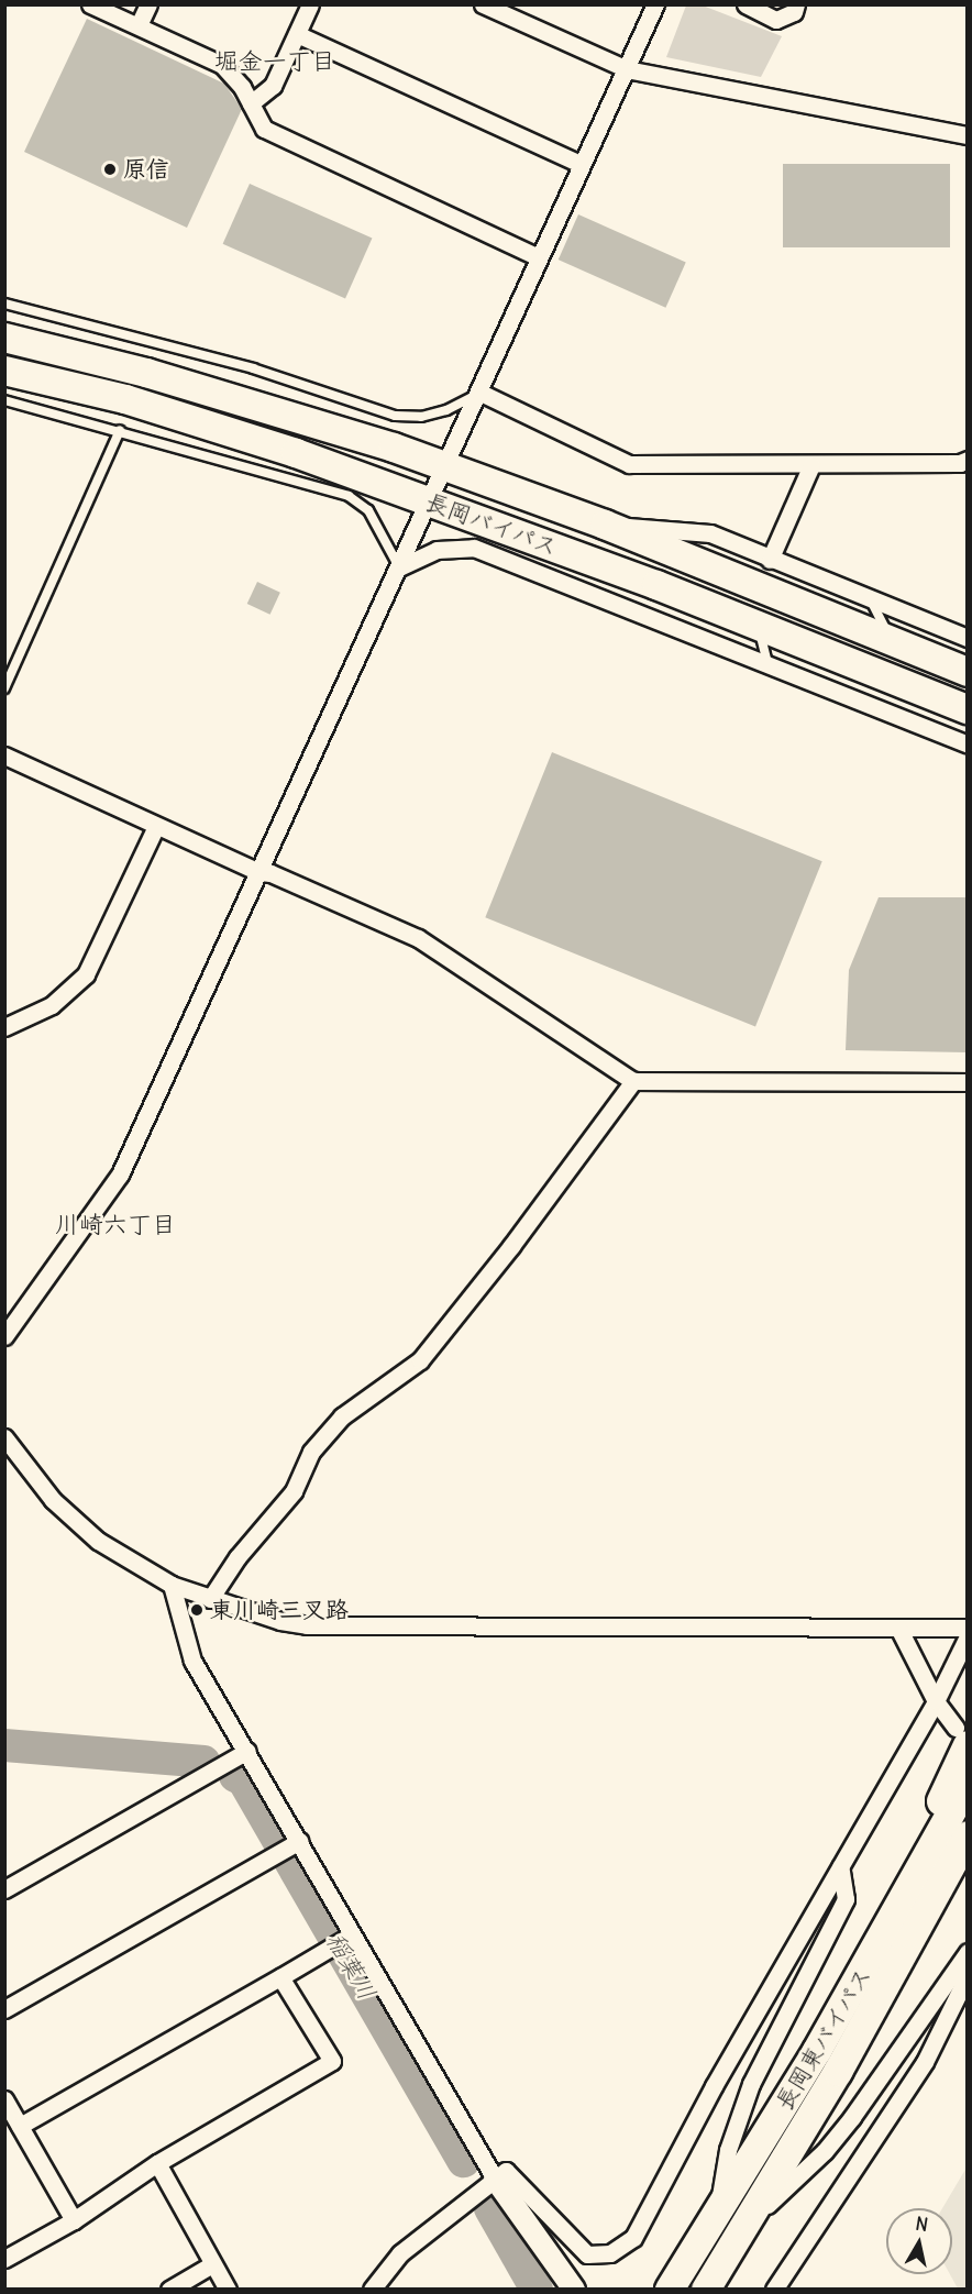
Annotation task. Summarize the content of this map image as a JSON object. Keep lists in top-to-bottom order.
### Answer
{
  "streets": {
    "highway": ["長岡バイパス", "長岡東バイパス"]
  },
  "districts": ["堀金一丁目", "川崎六丁目"],
  "water": ["稲葉川"],
  "places": ["原信", "東川崎三叉路"],
  "north": "top"
}
